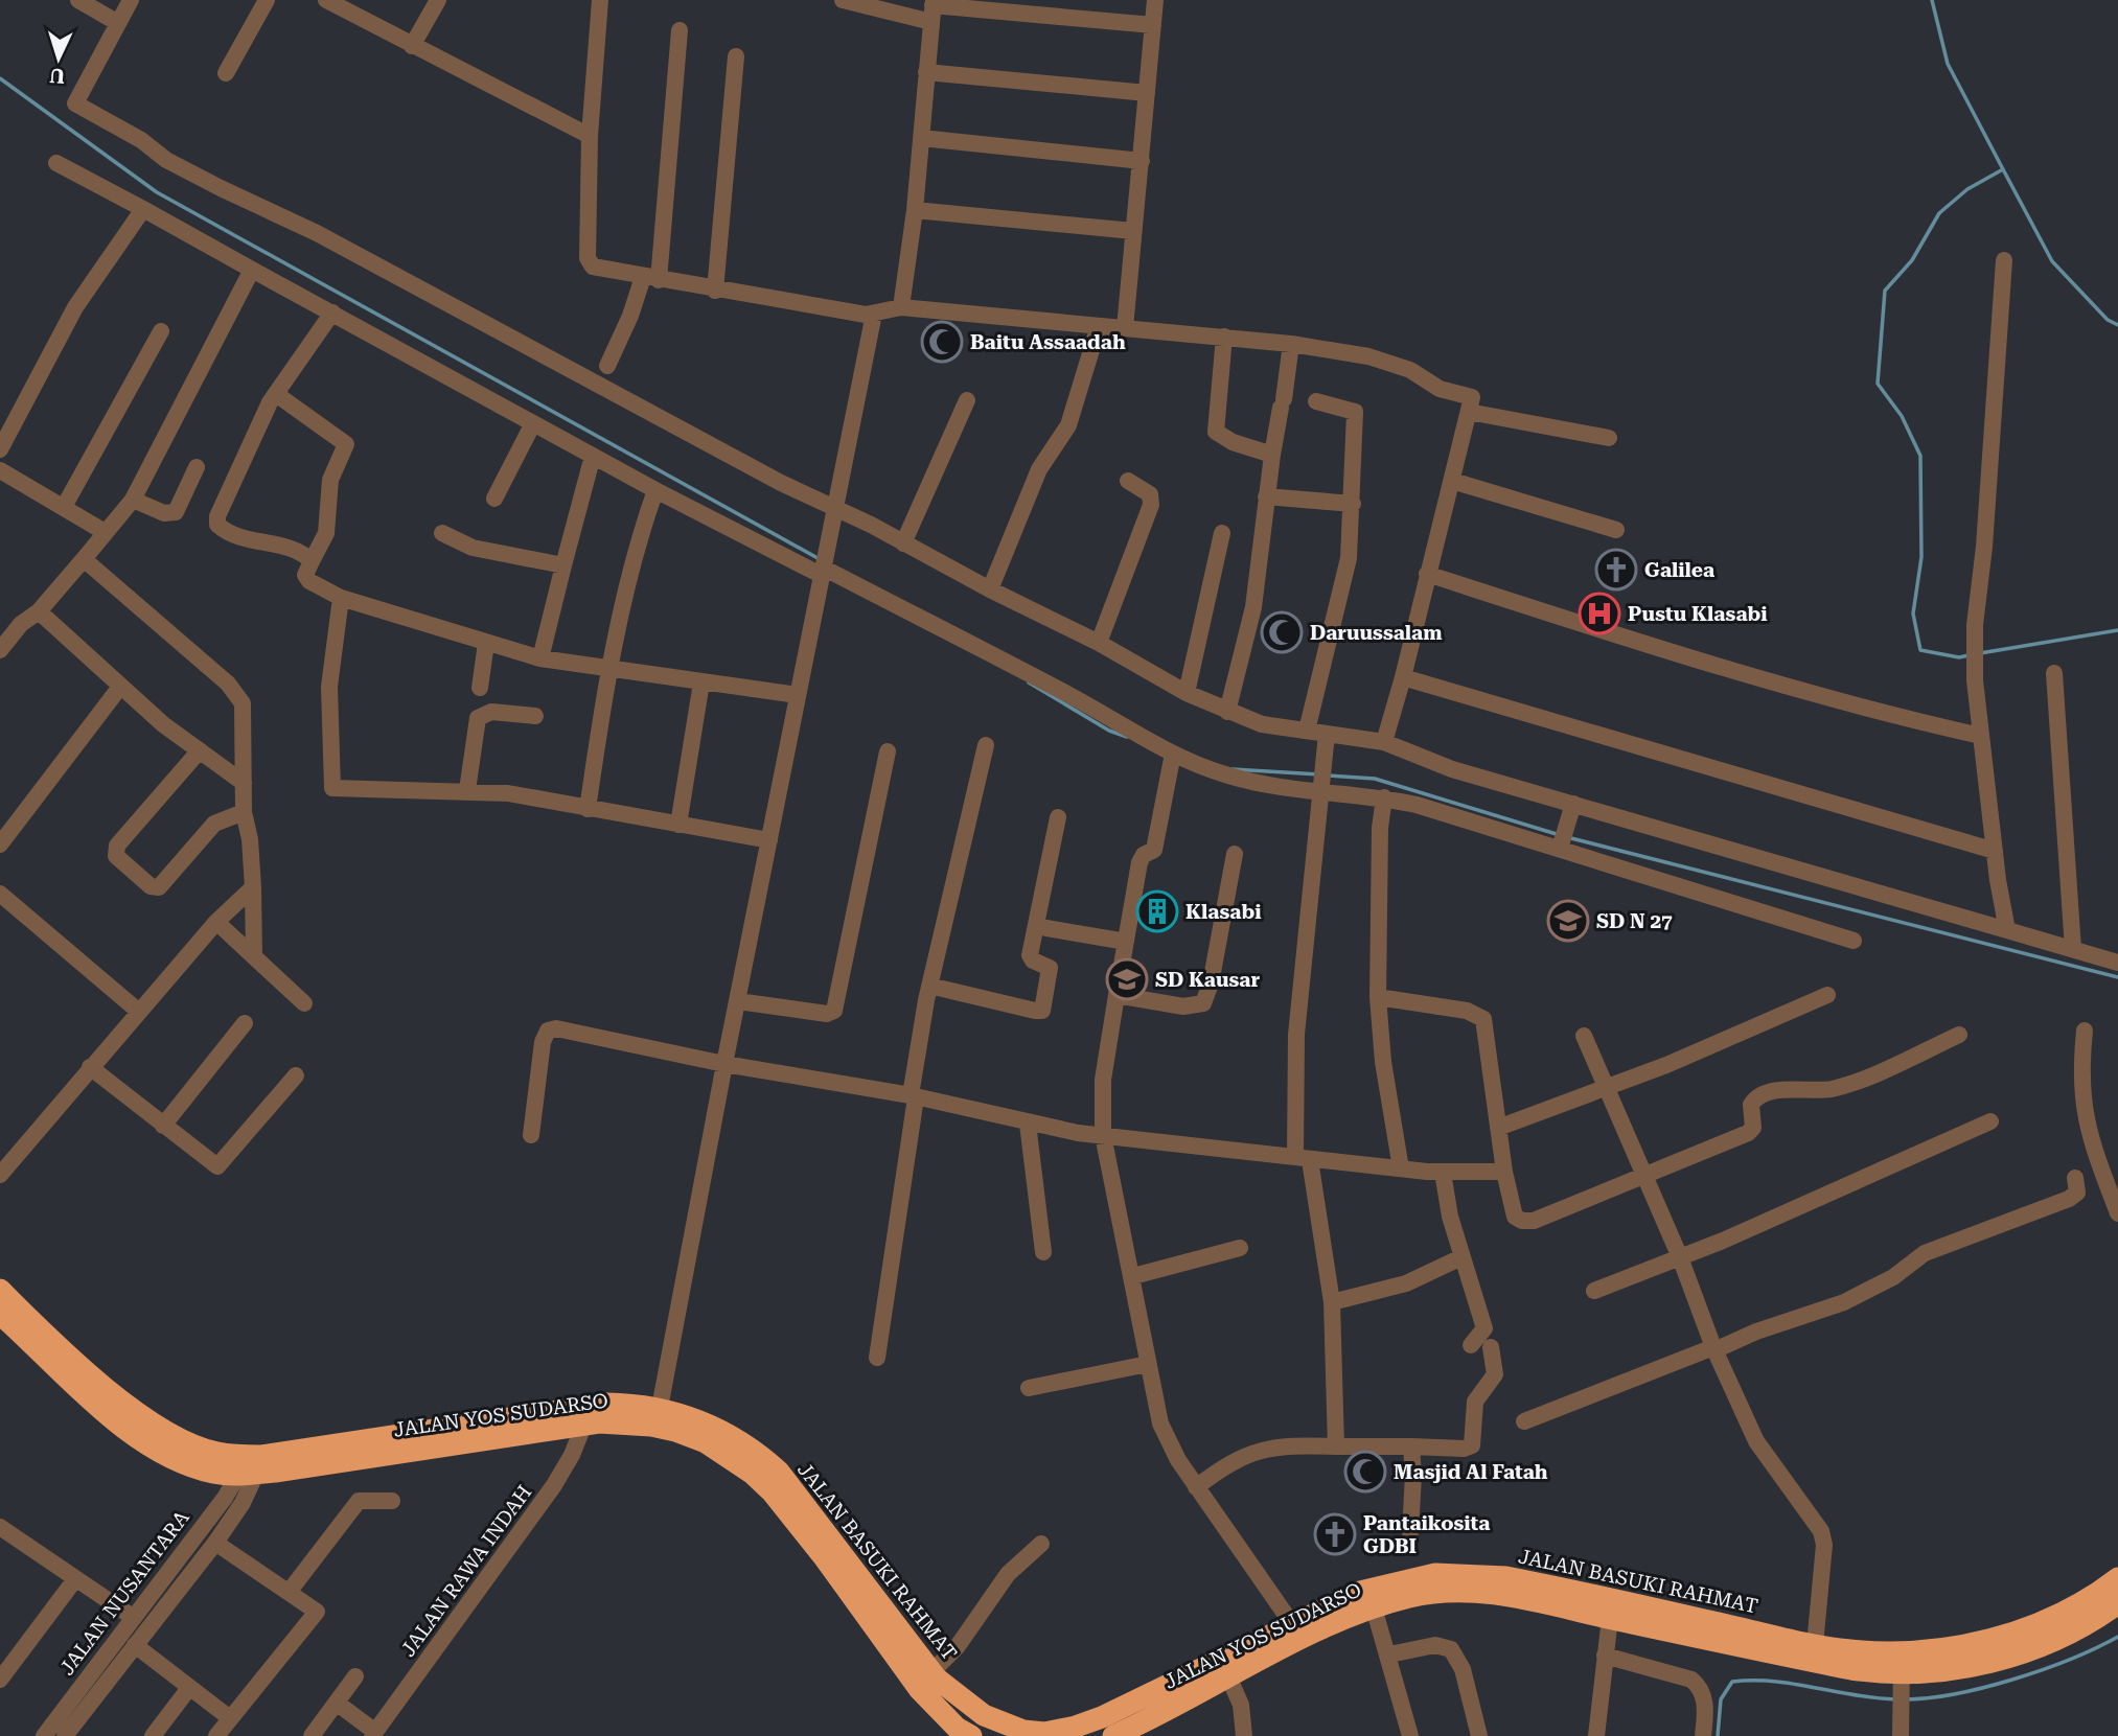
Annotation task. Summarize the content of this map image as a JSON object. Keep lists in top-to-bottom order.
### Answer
{
  "streets": {
    "highway": ["JALAN YOS SUDARSO", "JALAN BASUKI RAHMAT"],
    "street": ["JALAN RAWA INDAH", "JALAN NUSANTARA"]
  },
  "crossings": [
    ["JALAN YOS SUDARSO", "JALAN BASUKI RAHMAT"],
    ["JALAN YOS SUDARSO", "JALAN RAWA INDAH"],
    ["JALAN YOS SUDARSO", "JALAN NUSANTARA"]
  ],
  "places": {
    "mosque": ["Baitu Assaadah", "Daruussalam", "Masjid Al Fatah"],
    "church": ["Galilea", "Pantaikosita GDBI"],
    "hospital": ["Pustu Klasabi"],
    "building": ["Klasabi"],
    "school or university": ["SD N 27", "SD Kausar"]
  },
  "north": "bottom"
}
